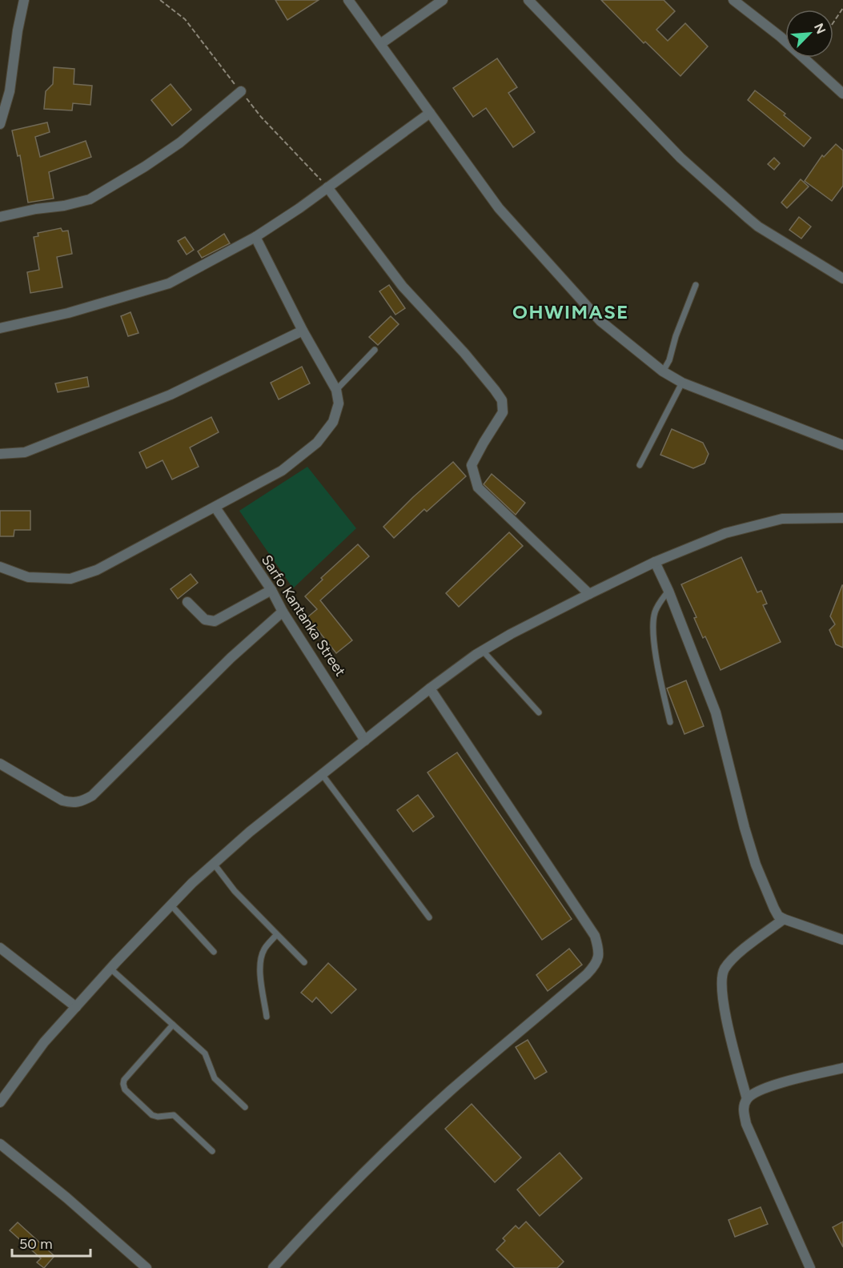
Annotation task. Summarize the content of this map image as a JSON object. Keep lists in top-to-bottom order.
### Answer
{
  "streets": {
    "street": ["Sarfo Kantanka Street"]
  },
  "districts": ["OHWIMASE"],
  "scale_bar": "50 m",
  "north": "top right"
}
